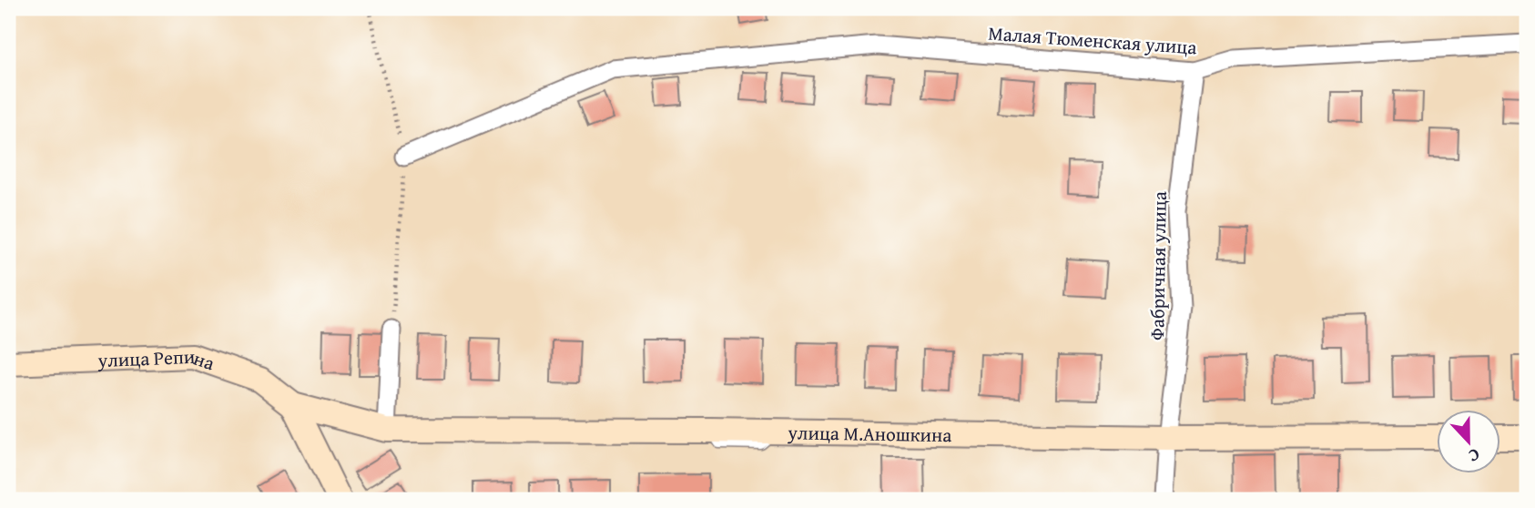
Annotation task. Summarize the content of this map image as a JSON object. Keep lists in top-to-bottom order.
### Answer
{
  "streets": {
    "street": [
      "Малая Тюменская улица",
      "Фабричная улица",
      "улица Репина",
      "улица М.Аношкина"
    ]
  },
  "crossings": [
    ["Малая Тюменская улица", "Фабричная улица"],
    ["Фабричная улица", "улица М.Аношкина"],
    ["улица Репина", "улица М.Аношкина"]
  ],
  "north": "bottom"
}
